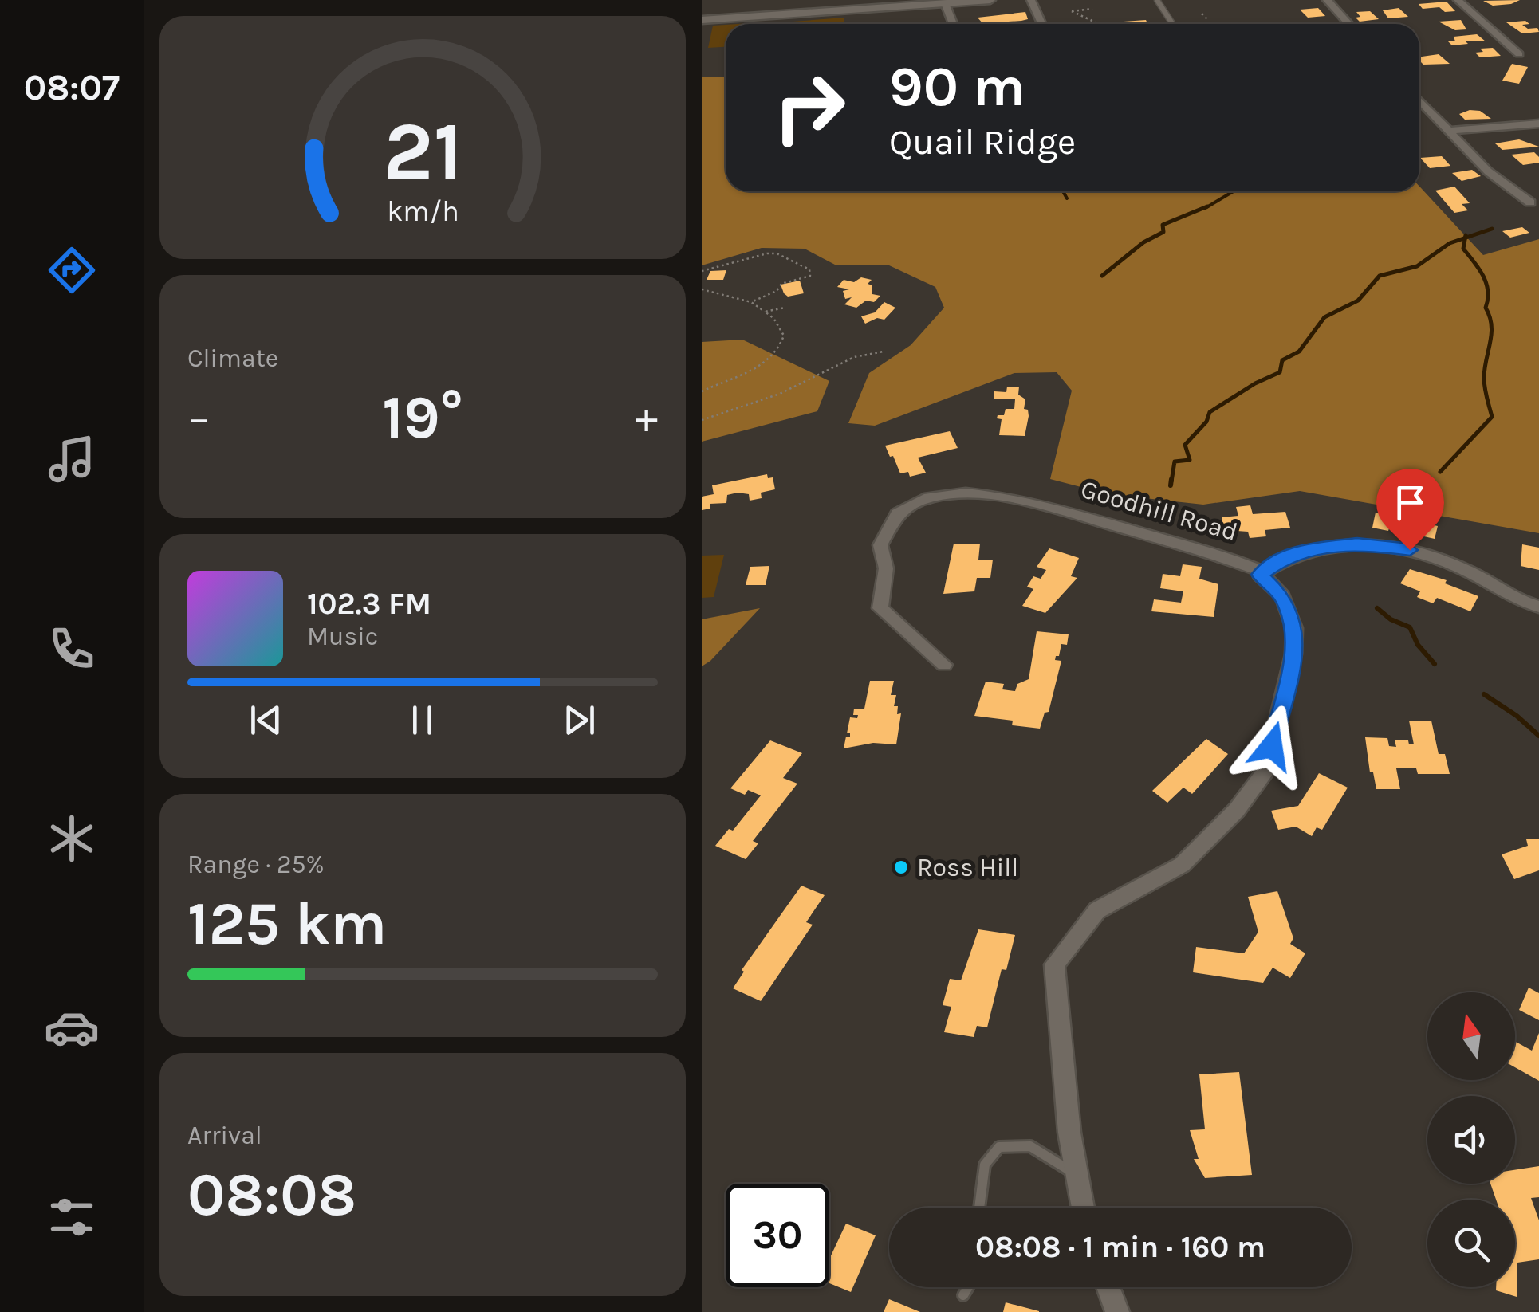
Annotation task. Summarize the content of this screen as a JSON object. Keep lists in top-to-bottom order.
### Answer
{
  "streets": {
    "street": ["Goodhill Road"]
  },
  "places": ["Ross Hill"],
  "north": "top",
  "page": {
    "tabs": "08:07",
    "turn": ["90 m", "Quail Ridge"],
    "tile": [
      "Climate",
      ["Range · 25%", "125 km"],
      ["Arrival", "08:08"]
    ],
    "heat": ["−", "19°", "+"],
    "song": ["102.3 FM", "Music"],
    "limit": "30",
    "trip": "08:08 · 1 min · 160 m",
    "gauge": ["21", "km/h"]
  }
}
